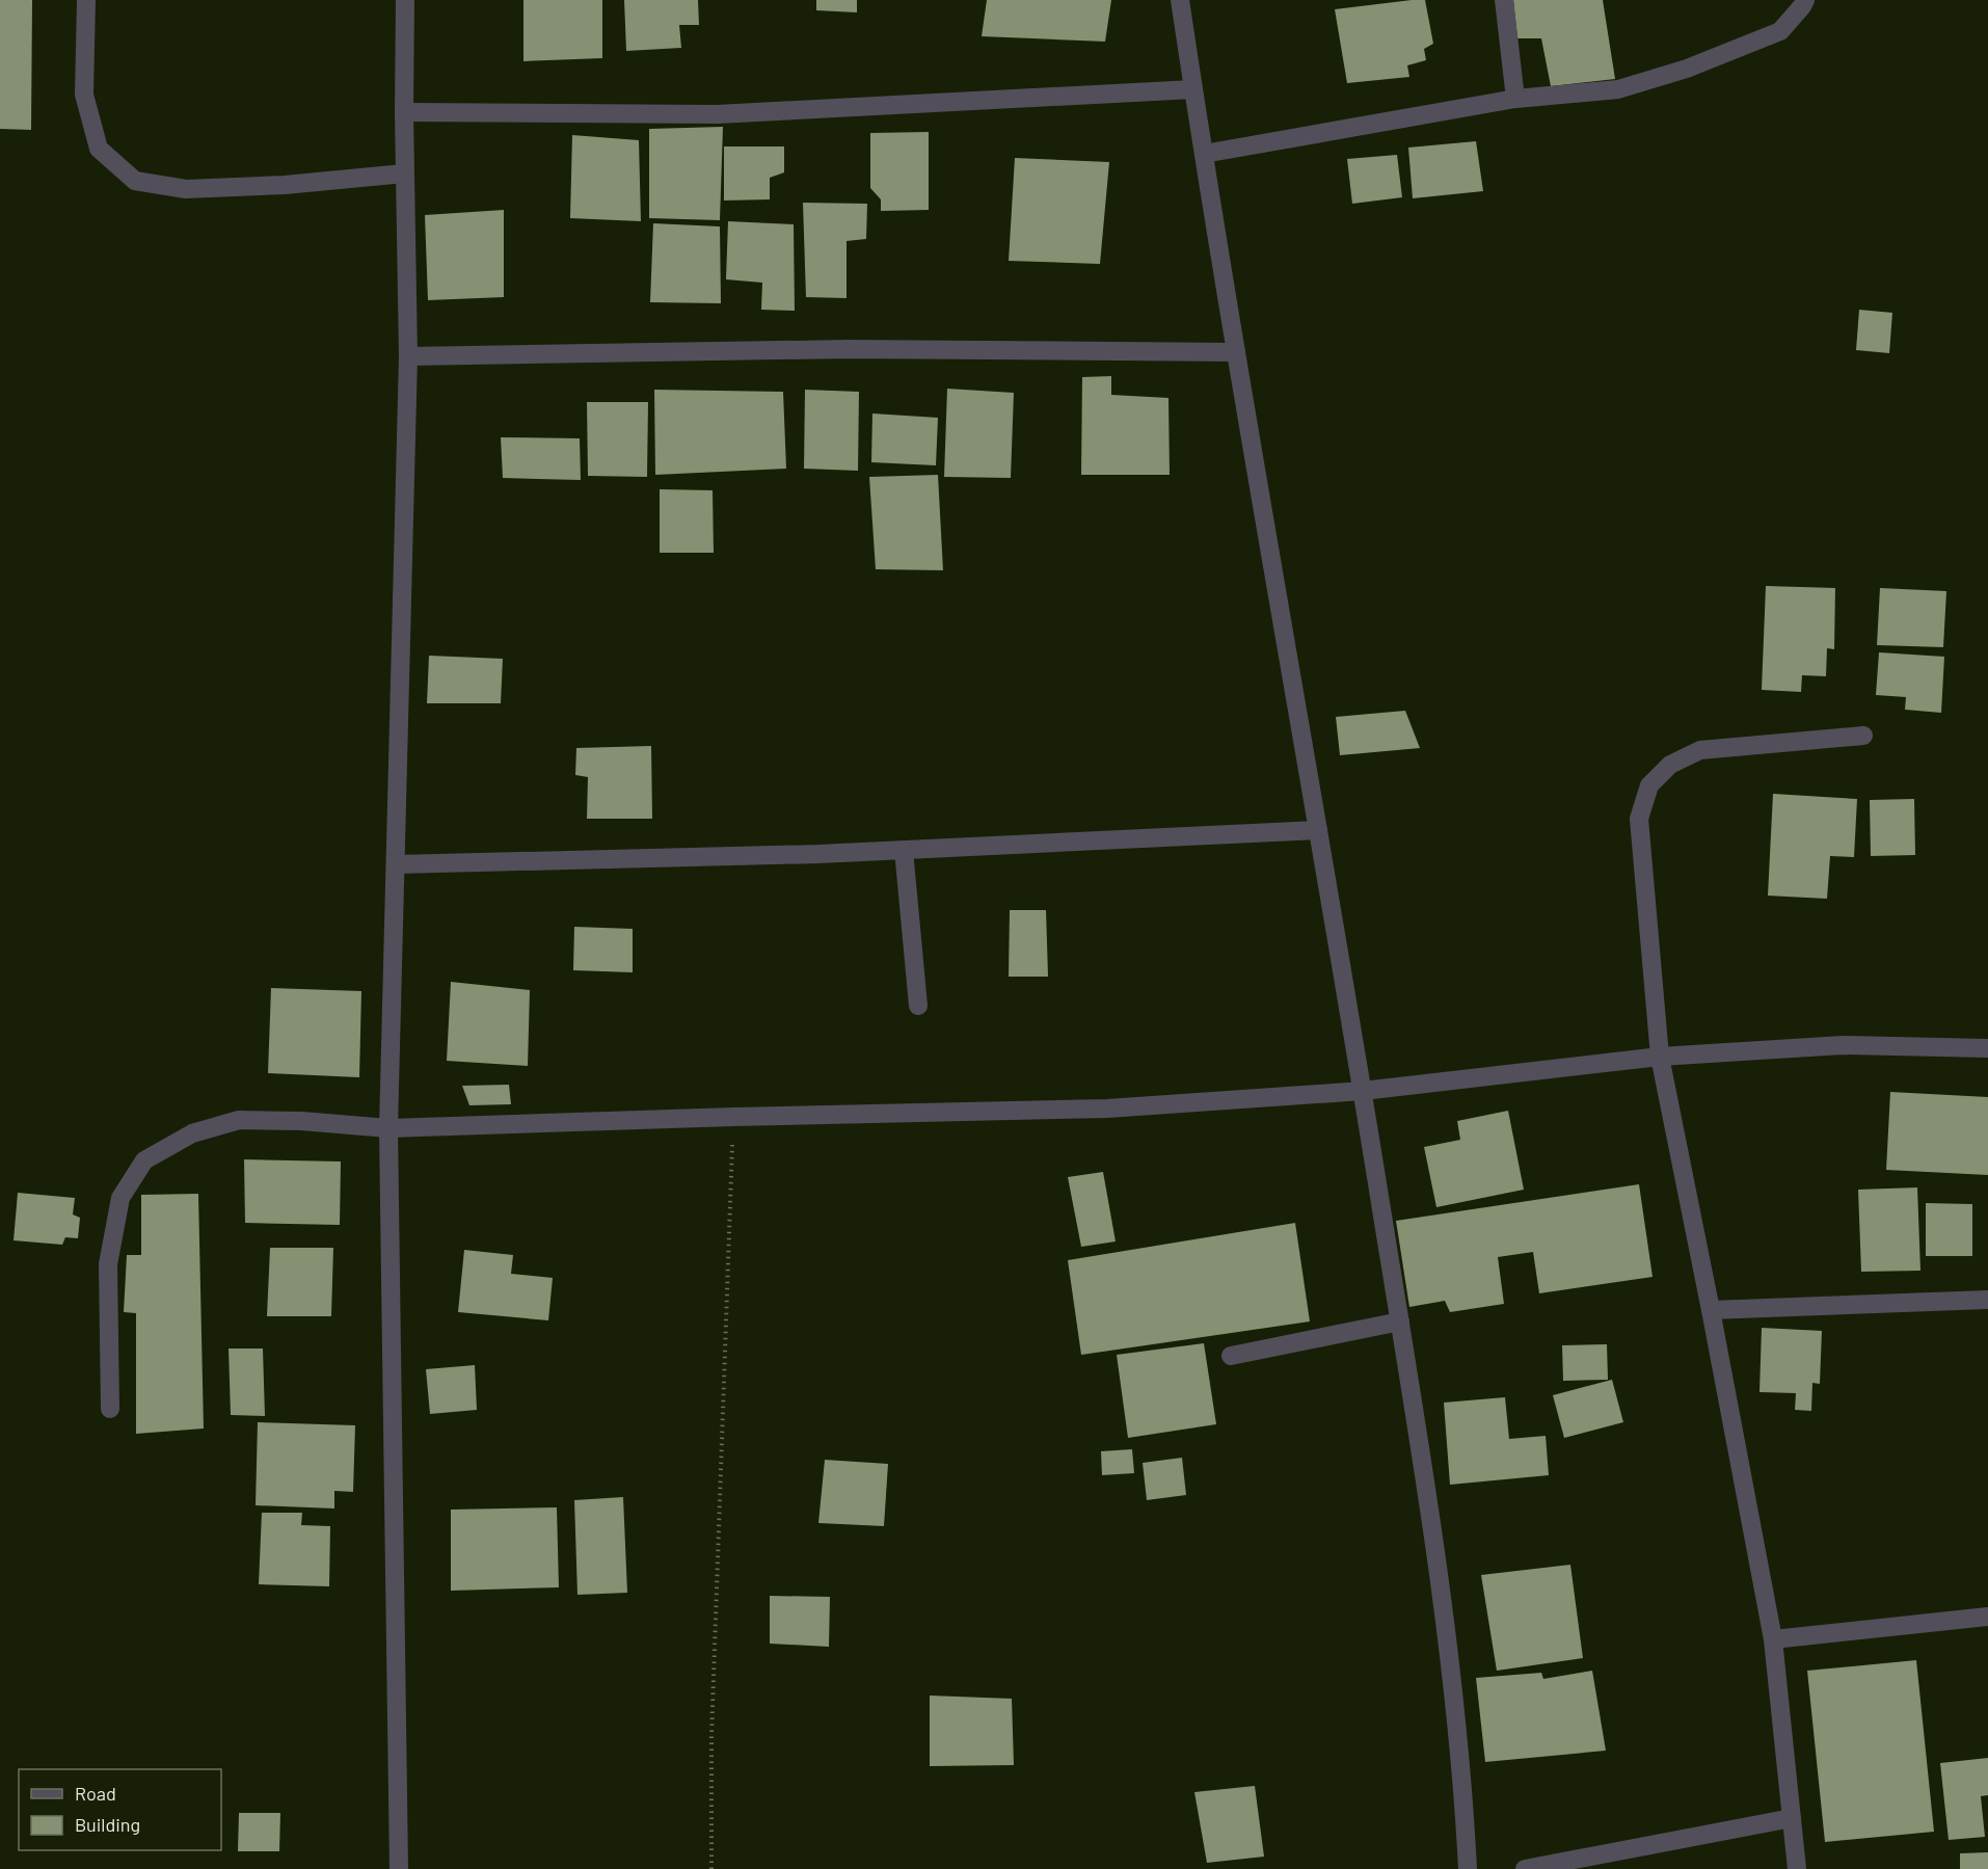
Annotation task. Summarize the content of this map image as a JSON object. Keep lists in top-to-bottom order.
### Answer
{
  "legend": ["Road", "Building"]
}
